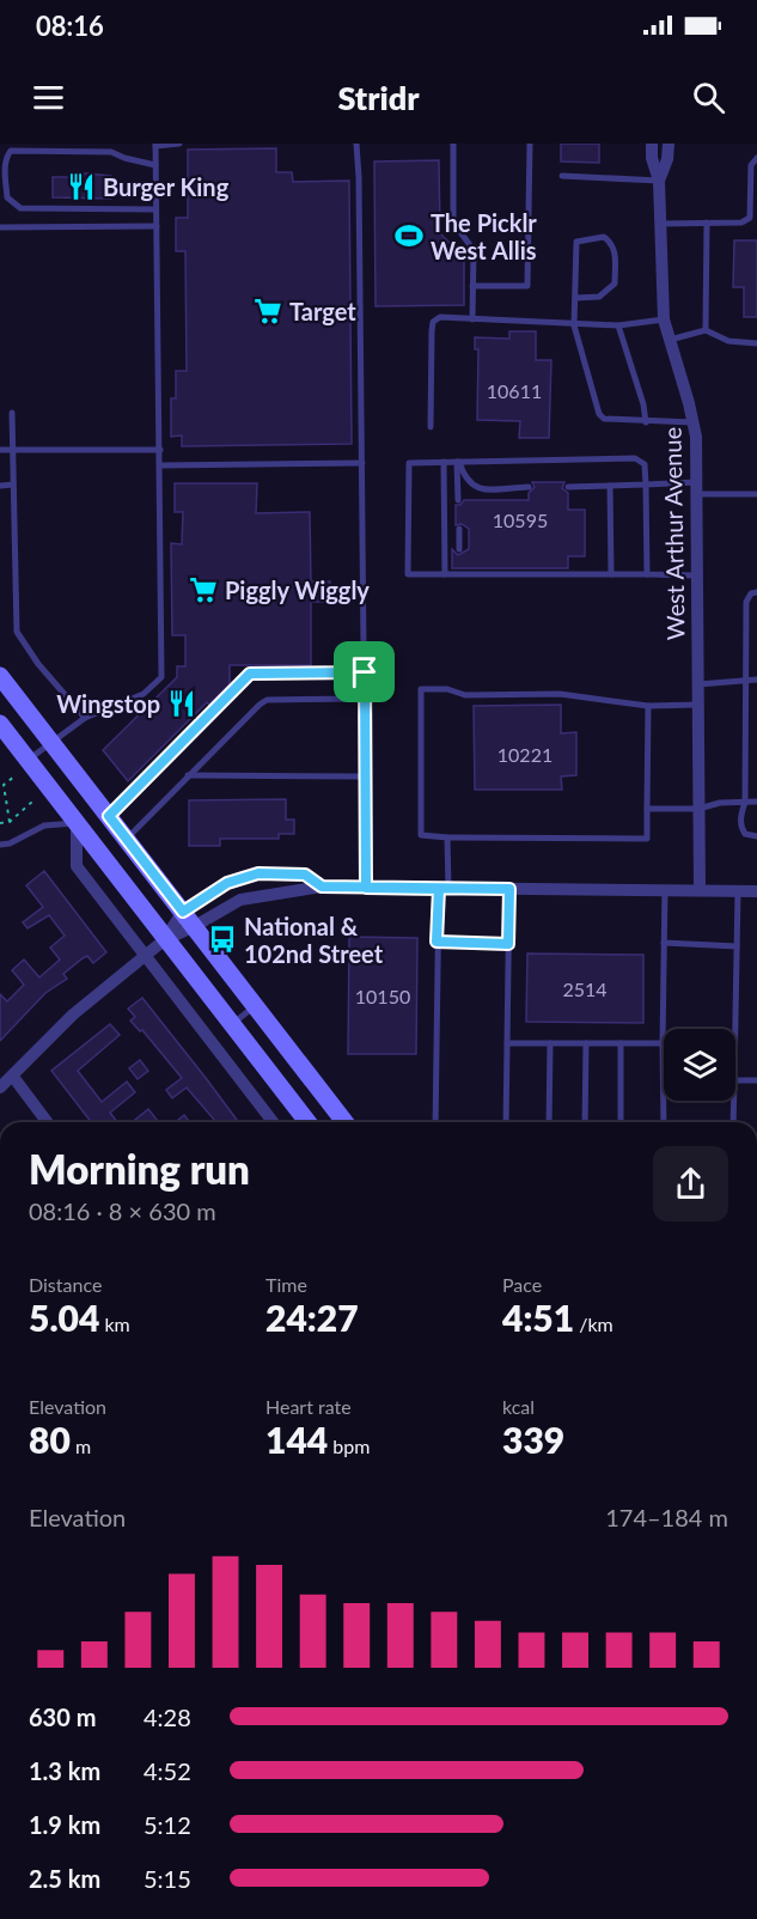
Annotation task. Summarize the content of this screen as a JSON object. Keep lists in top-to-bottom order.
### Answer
{
  "streets": {
    "street": ["West Arthur Avenue"]
  },
  "places": {
    "restaurant": ["Burger King", "Wingstop"],
    "sports": ["The Picklr West Allis"],
    "supermarket": ["Target", "Piggly Wiggly"],
    "bus stop": ["National & 102nd Street"]
  },
  "house_numbers": [
    "10611",
    "10595",
    "10221",
    "2514",
    "10150"
  ],
  "page": {
    "status": "08:16",
    "header": "Stridr",
    "heading": ["Morning run", "08:16 · 8 × 630 m"],
    "stats": [
      ["Distance", "5.04 km"],
      ["Time", "24:27"],
      ["Pace", "4:51 /km"],
      ["Elevation", "80 m"],
      ["Heart rate", "144 bpm"],
      ["kcal", "339"]
    ],
    "chart": ["Elevation", "174–184 m"],
    "list": [
      {
        "name": "630 m",
        "note": "4:28"
      },
      {
        "name": "1.3 km",
        "note": "4:52"
      },
      {
        "name": "1.9 km",
        "note": "5:12"
      },
      {
        "name": "2.5 km",
        "note": "5:15"
      }
    ]
  }
}
